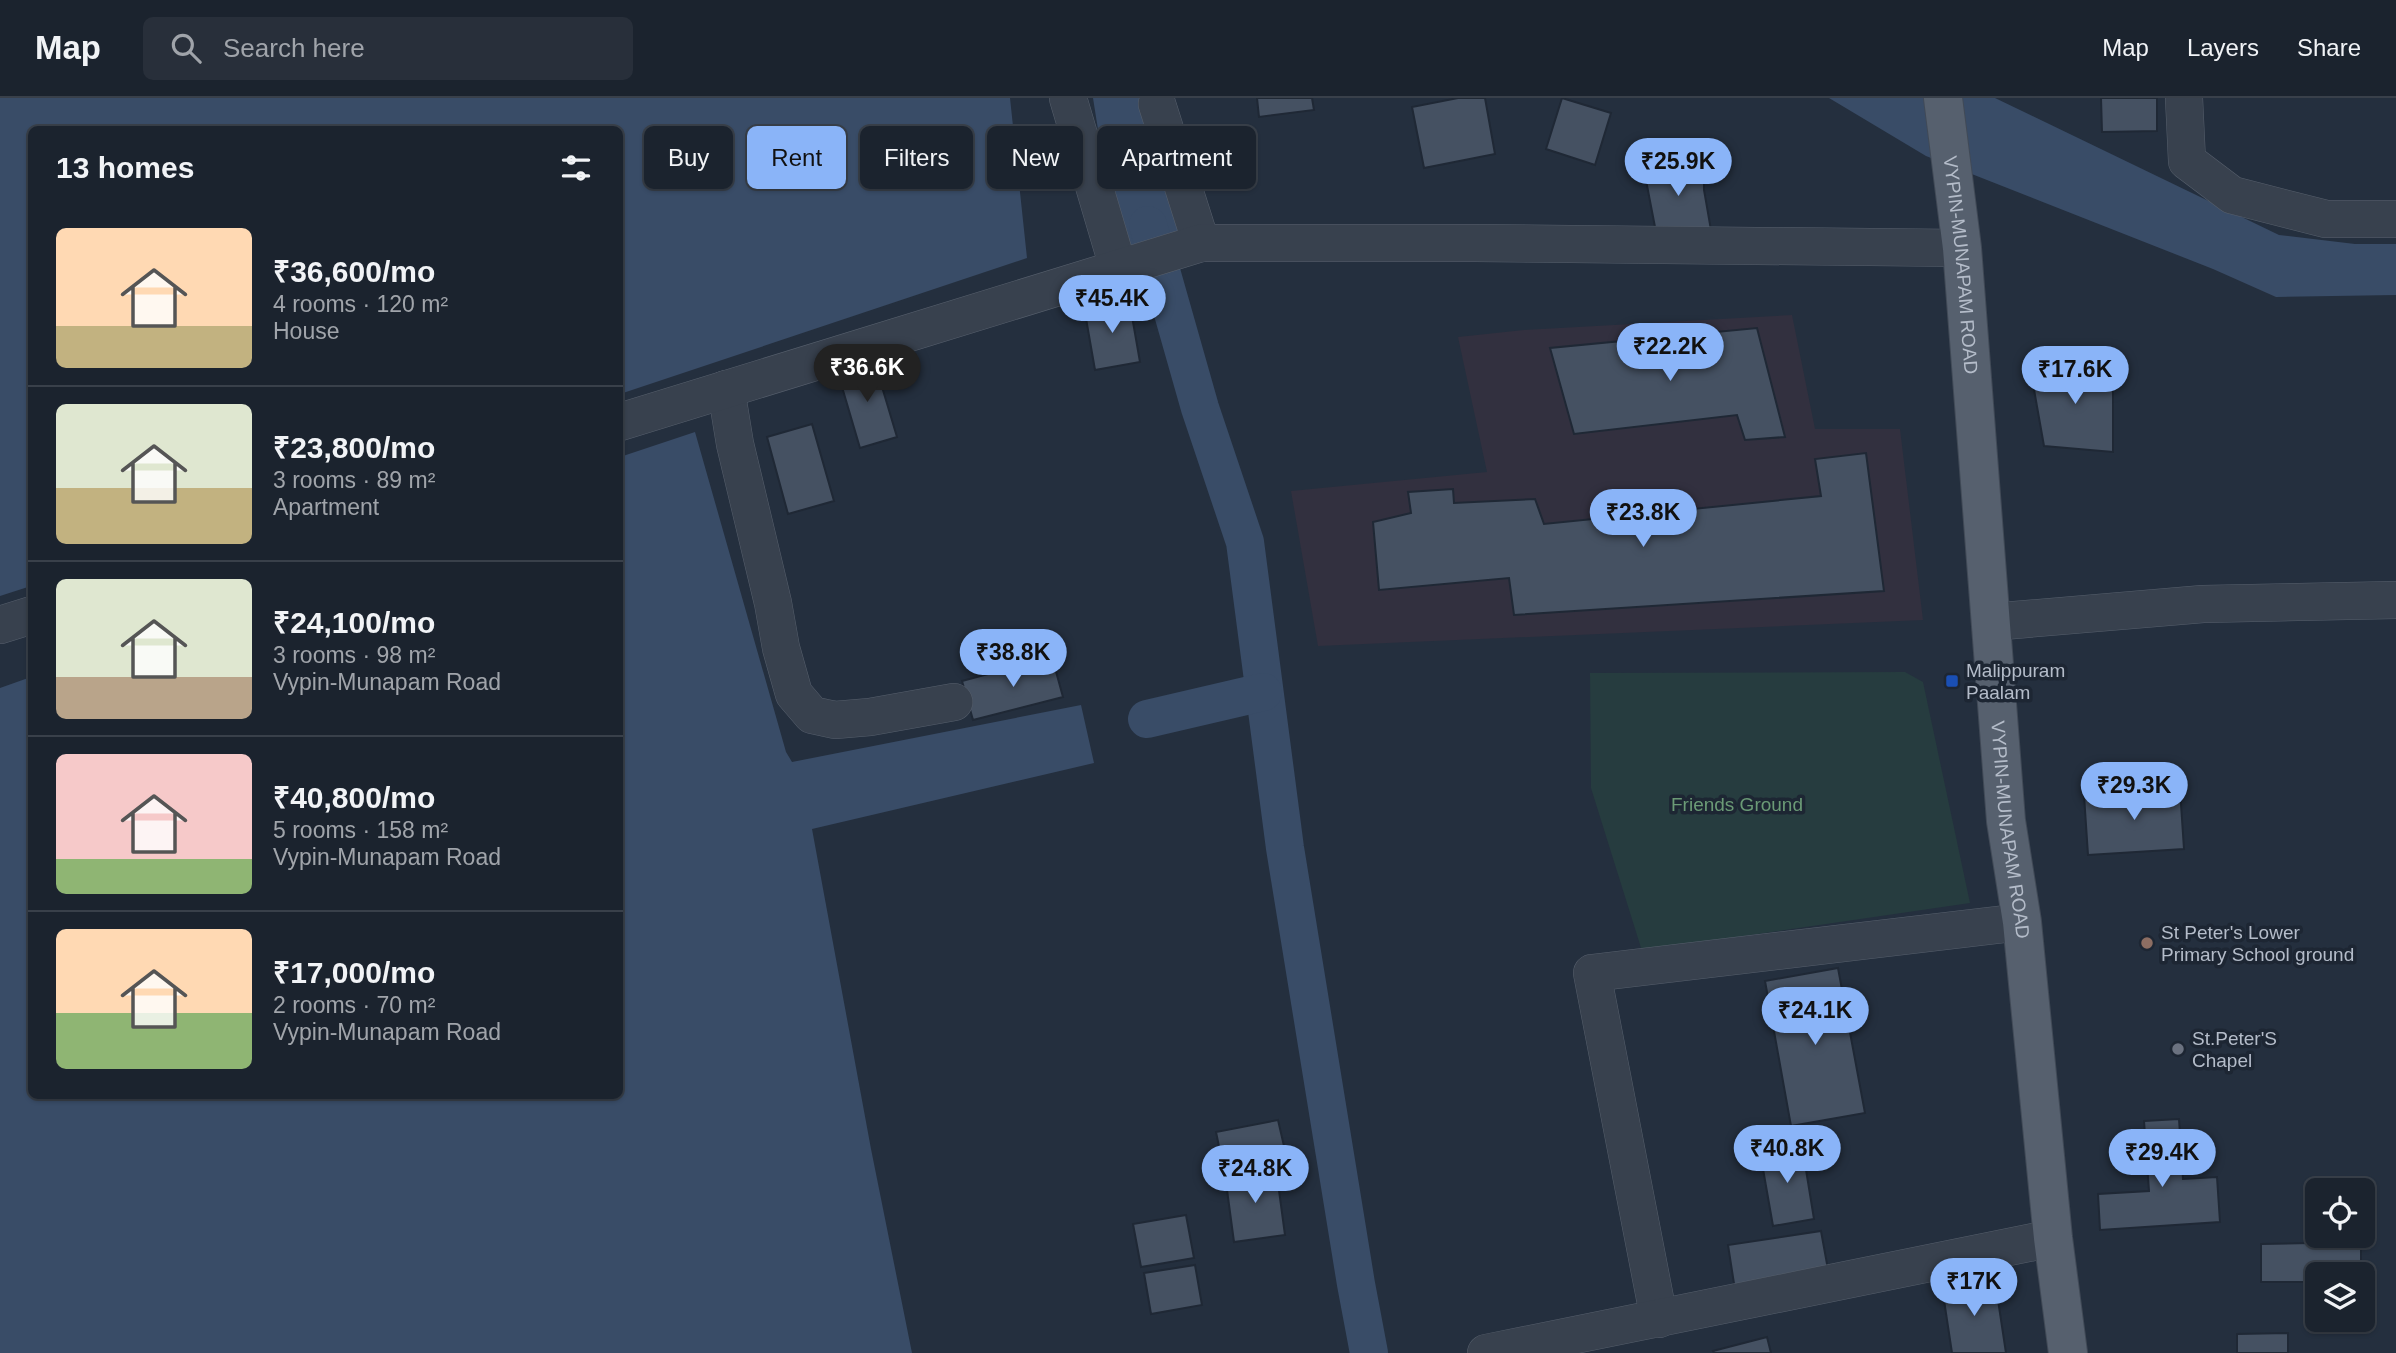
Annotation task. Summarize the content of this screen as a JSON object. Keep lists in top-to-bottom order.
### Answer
{
  "streets": {
    "main road": ["VYPIN-MUNAPAM ROAD"]
  },
  "parks": ["Friends Ground"],
  "places": {
    "transit": ["Malippuram Paalam"],
    "other": ["St Peter's Lower Primary School ground", "St.Peter'S Chapel"]
  },
  "page": {
    "header": "Map",
    "search": "Search here",
    "nav": ["Map", "Layers", "Share"],
    "chip": [
      "Buy",
      "Rent",
      "Filters",
      "New",
      "Apartment"
    ],
    "heading": "13 homes",
    "price": [
      "₹25.9K",
      "₹45.4K",
      "₹22.2K",
      "₹36.6K",
      "₹17.6K",
      "₹23.8K",
      "₹38.8K",
      "₹29.3K",
      "₹24.1K",
      "₹40.8K",
      "₹29.4K",
      "₹24.8K",
      "₹17K"
    ],
    "list": [
      {
        "name": "₹36,600/mo",
        "note": "4 rooms · 120 m² · House"
      },
      {
        "name": "₹23,800/mo",
        "note": "3 rooms · 89 m² · Apartment"
      },
      {
        "name": "₹24,100/mo",
        "note": "3 rooms · 98 m² · Vypin-Munapam Road"
      },
      {
        "name": "₹40,800/mo",
        "note": "5 rooms · 158 m² · Vypin-Munapam Road"
      },
      {
        "name": "₹17,000/mo",
        "note": "2 rooms · 70 m² · Vypin-Munapam Road"
      }
    ]
  }
}
